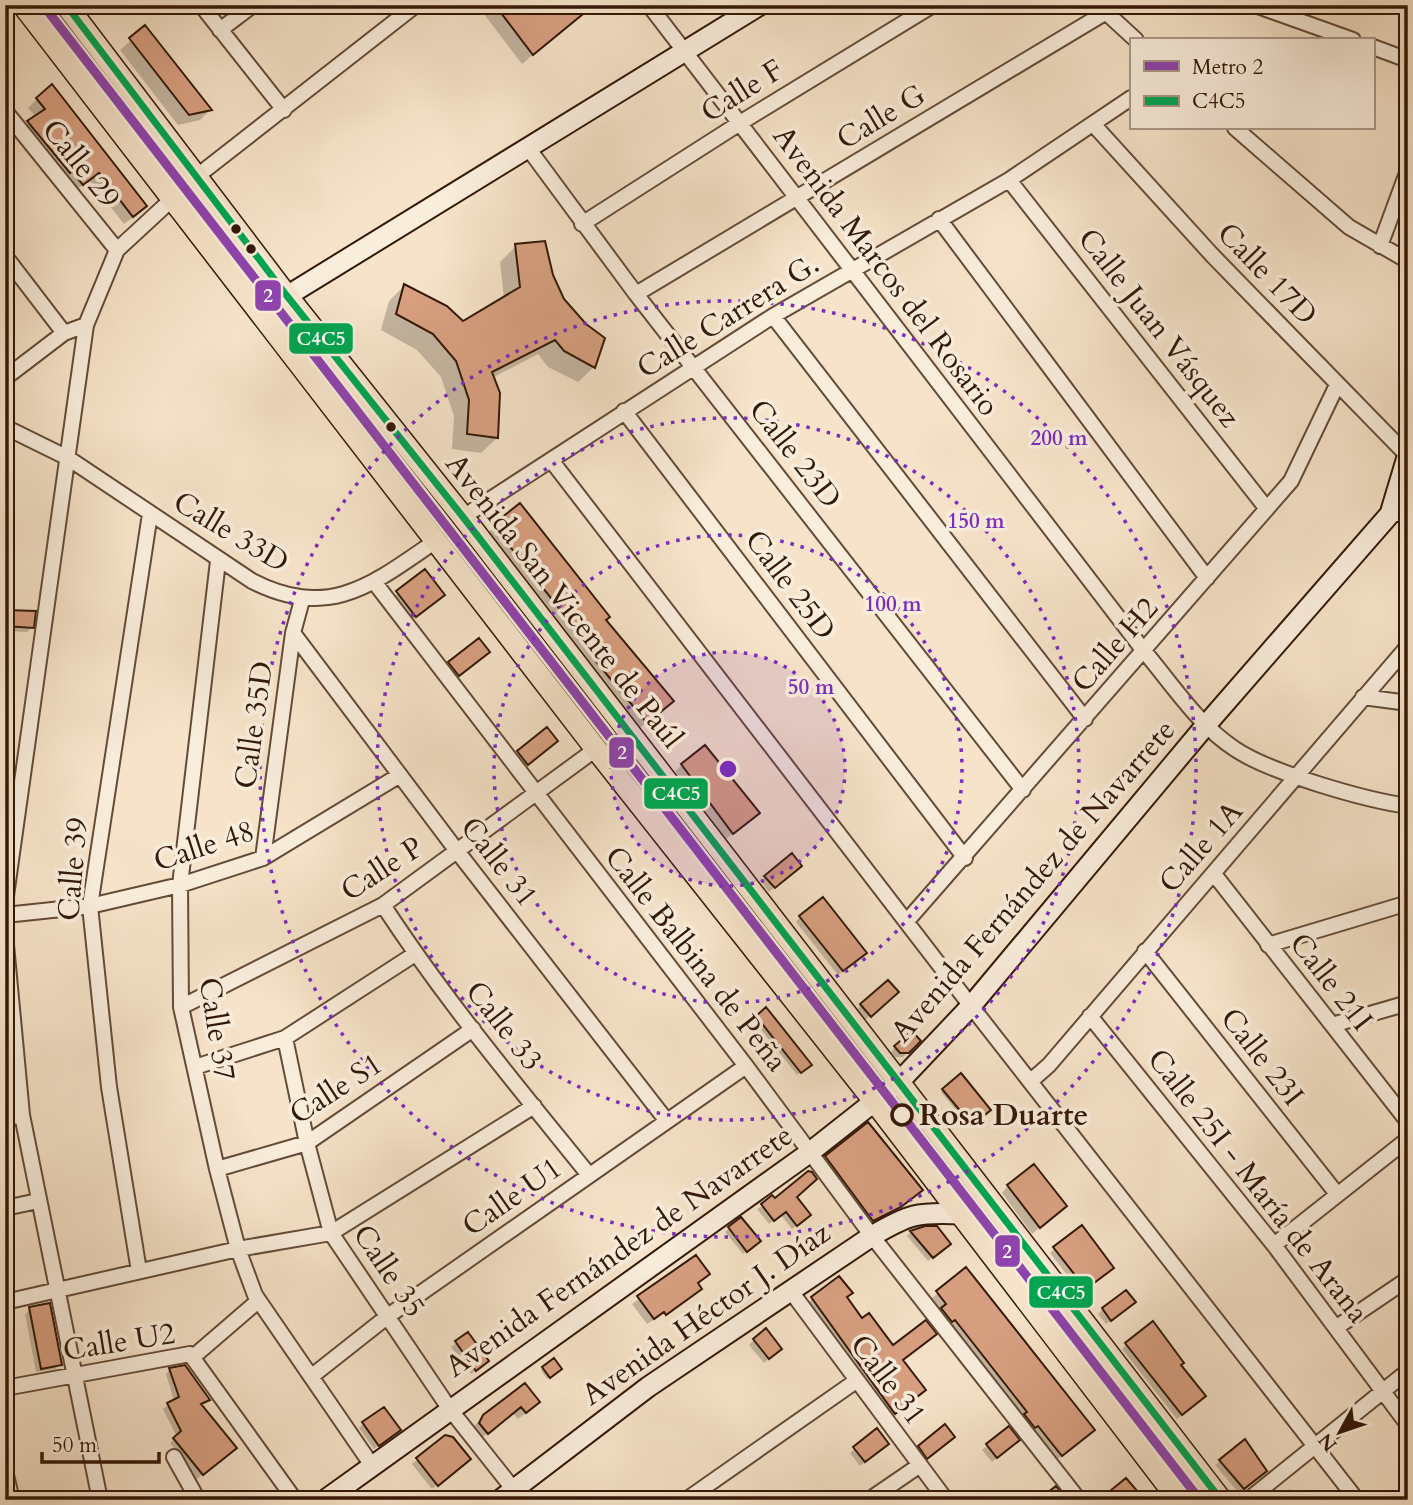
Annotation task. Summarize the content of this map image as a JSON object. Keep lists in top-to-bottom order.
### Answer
{
  "streets": {
    "main road": ["Avenida San Vicente de Paúl", "Avenida Fernández de Navarrete", "Avenida Héctor J. Díaz"],
    "street": [
      "Calle F",
      "Calle G",
      "Calle 29",
      "Avenida Marcos del Rosario",
      "Calle 17D",
      "Calle Carrera G.",
      "Calle Juan Vásquez",
      "Calle 23D",
      "Calle 33D",
      "Calle 25D",
      "Calle H2",
      "Calle 35D",
      "Calle 48",
      "Calle 1A",
      "Calle 31",
      "Calle 39",
      "Calle P",
      "Calle Balbina de Peña",
      "Calle 21I",
      "Calle 33",
      "Calle 37",
      "Calle 23I",
      "Calle S1",
      "Calle 25I - María de Arana",
      "Calle U1",
      "Calle 35",
      "Calle U2"
    ]
  },
  "crossings": [
    ["Calle F", "Avenida Marcos del Rosario"],
    ["Calle F", "Calle 23D"],
    ["Calle G", "Avenida Marcos del Rosario"],
    ["Calle G", "Calle 23D"],
    ["Avenida Marcos del Rosario", "Calle Carrera G."],
    ["Avenida Marcos del Rosario", "Calle H2"],
    ["Avenida Marcos del Rosario", "Calle 1A"],
    ["Avenida Marcos del Rosario", "Avenida Fernández de Navarrete"],
    ["Calle 17D", "Calle Carrera G."],
    ["Calle 17D", "Calle H2"],
    ["Calle 17D", "Avenida Fernández de Navarrete"],
    ["Calle Carrera G.", "Calle Juan Vásquez"],
    ["Calle Carrera G.", "Calle 23D"],
    ["Calle Carrera G.", "Calle 25D"],
    ["Calle Carrera G.", "Avenida San Vicente de Paúl"],
    ["Calle Juan Vásquez", "Calle H2"],
    ["Calle 23D", "Calle H2"],
    ["Calle 33D", "Avenida San Vicente de Paúl"],
    ["Calle 33D", "Calle 35D"],
    ["Calle 33D", "Calle 39"],
    ["Calle 33D", "Calle Balbina de Peña"],
    ["Calle 33D", "Calle 37"],
    ["Calle 25D", "Calle H2"],
    ["Avenida San Vicente de Paúl", "Calle P"],
    ["Avenida San Vicente de Paúl", "Avenida Fernández de Navarrete"],
    ["Avenida San Vicente de Paúl", "Avenida Héctor J. Díaz"],
    ["Calle 35D", "Calle 48"],
    ["Calle 35D", "Calle 31"],
    ["Calle 48", "Calle 31"],
    ["Calle 48", "Calle 39"],
    ["Calle 48", "Calle 37"],
    ["Calle 1A", "Calle 21I"],
    ["Calle 1A", "Calle 23I"],
    ["Calle 1A", "Calle 25I - María de Arana"],
    ["Calle 31", "Calle P"],
    ["Calle 31", "Calle U1"],
    ["Calle 31", "Avenida Héctor J. Díaz"],
    ["Calle P", "Calle Balbina de Peña"],
    ["Calle P", "Calle 33"],
    ["Calle P", "Calle 37"],
    ["Avenida Fernández de Navarrete", "Calle Balbina de Peña"],
    ["Avenida Fernández de Navarrete", "Calle 37"],
    ["Avenida Fernández de Navarrete", "Calle 35"],
    ["Calle Balbina de Peña", "Calle U1"],
    ["Calle Balbina de Peña", "Avenida Héctor J. Díaz"],
    ["Calle 33", "Calle S1"],
    ["Calle 33", "Calle U1"],
    ["Calle 37", "Calle S1"],
    ["Calle 37", "Calle U1"],
    ["Calle S1", "Calle 35"],
    ["Calle U1", "Calle 35"],
    ["Calle 35", "Avenida Héctor J. Díaz"]
  ],
  "places": ["Rosa Duarte"],
  "lines": ["metro line 2", "transit line C4C5"],
  "legend": ["Metro 2", "C4C5"],
  "scale_bar": "50 m",
  "north": "bottom left",
  "rings": [
    "200 m",
    "150 m",
    "100 m",
    "50 m"
  ]
}
